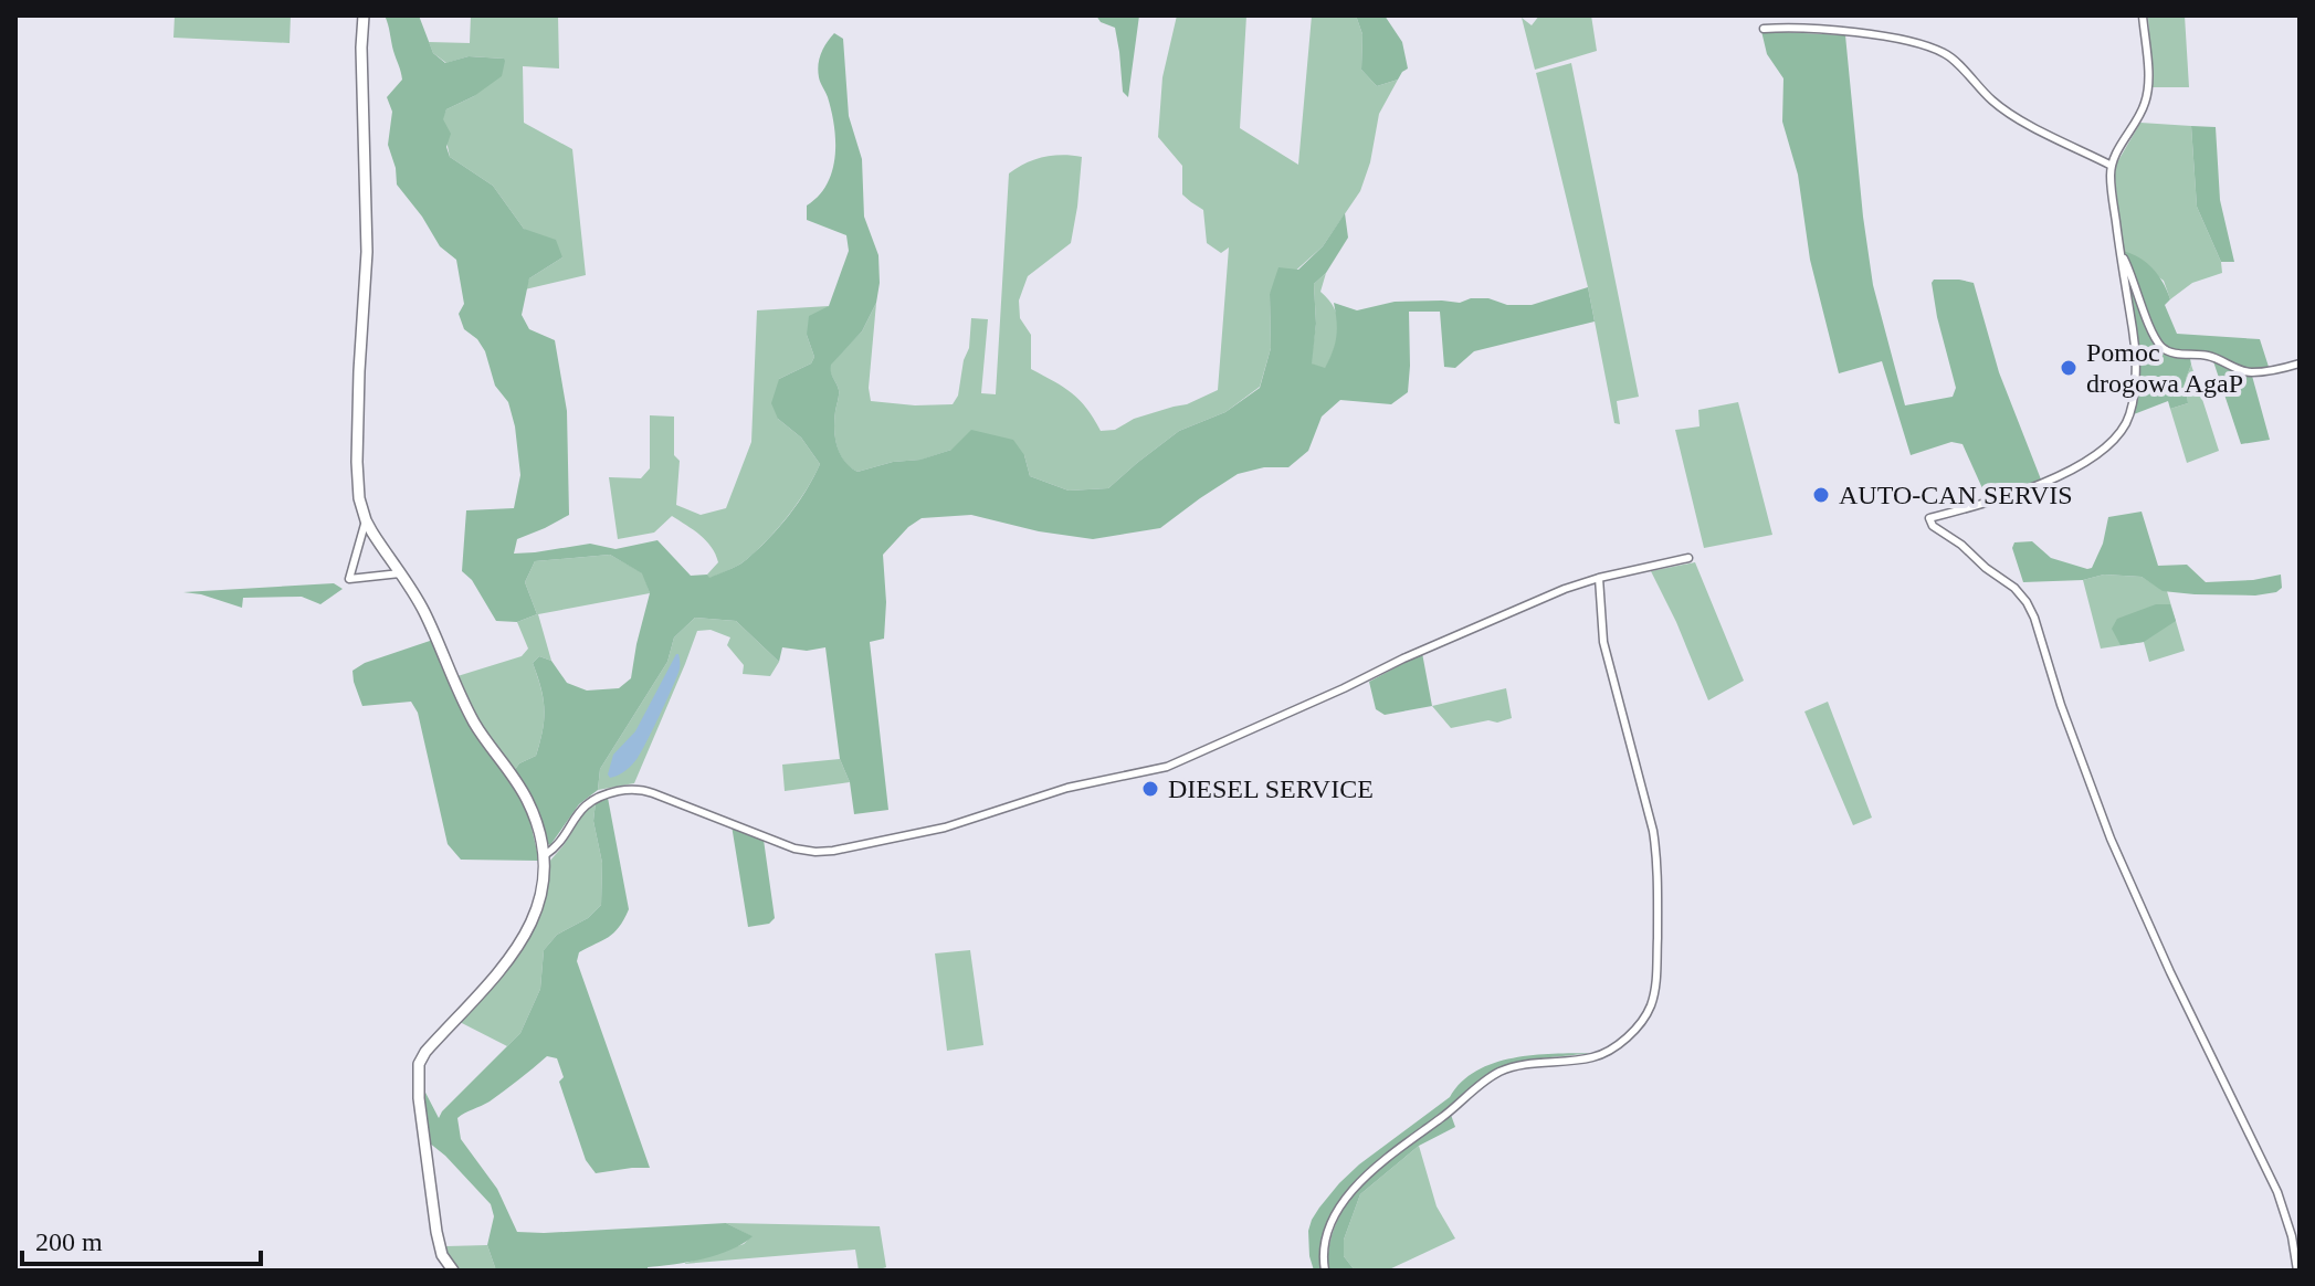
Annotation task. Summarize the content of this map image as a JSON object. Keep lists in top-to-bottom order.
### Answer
{
  "places": ["Pomoc drogowa AgaP", "AUTO-CAN SERVIS", "DIESEL SERVICE"],
  "scale_bar": "200 m"
}
